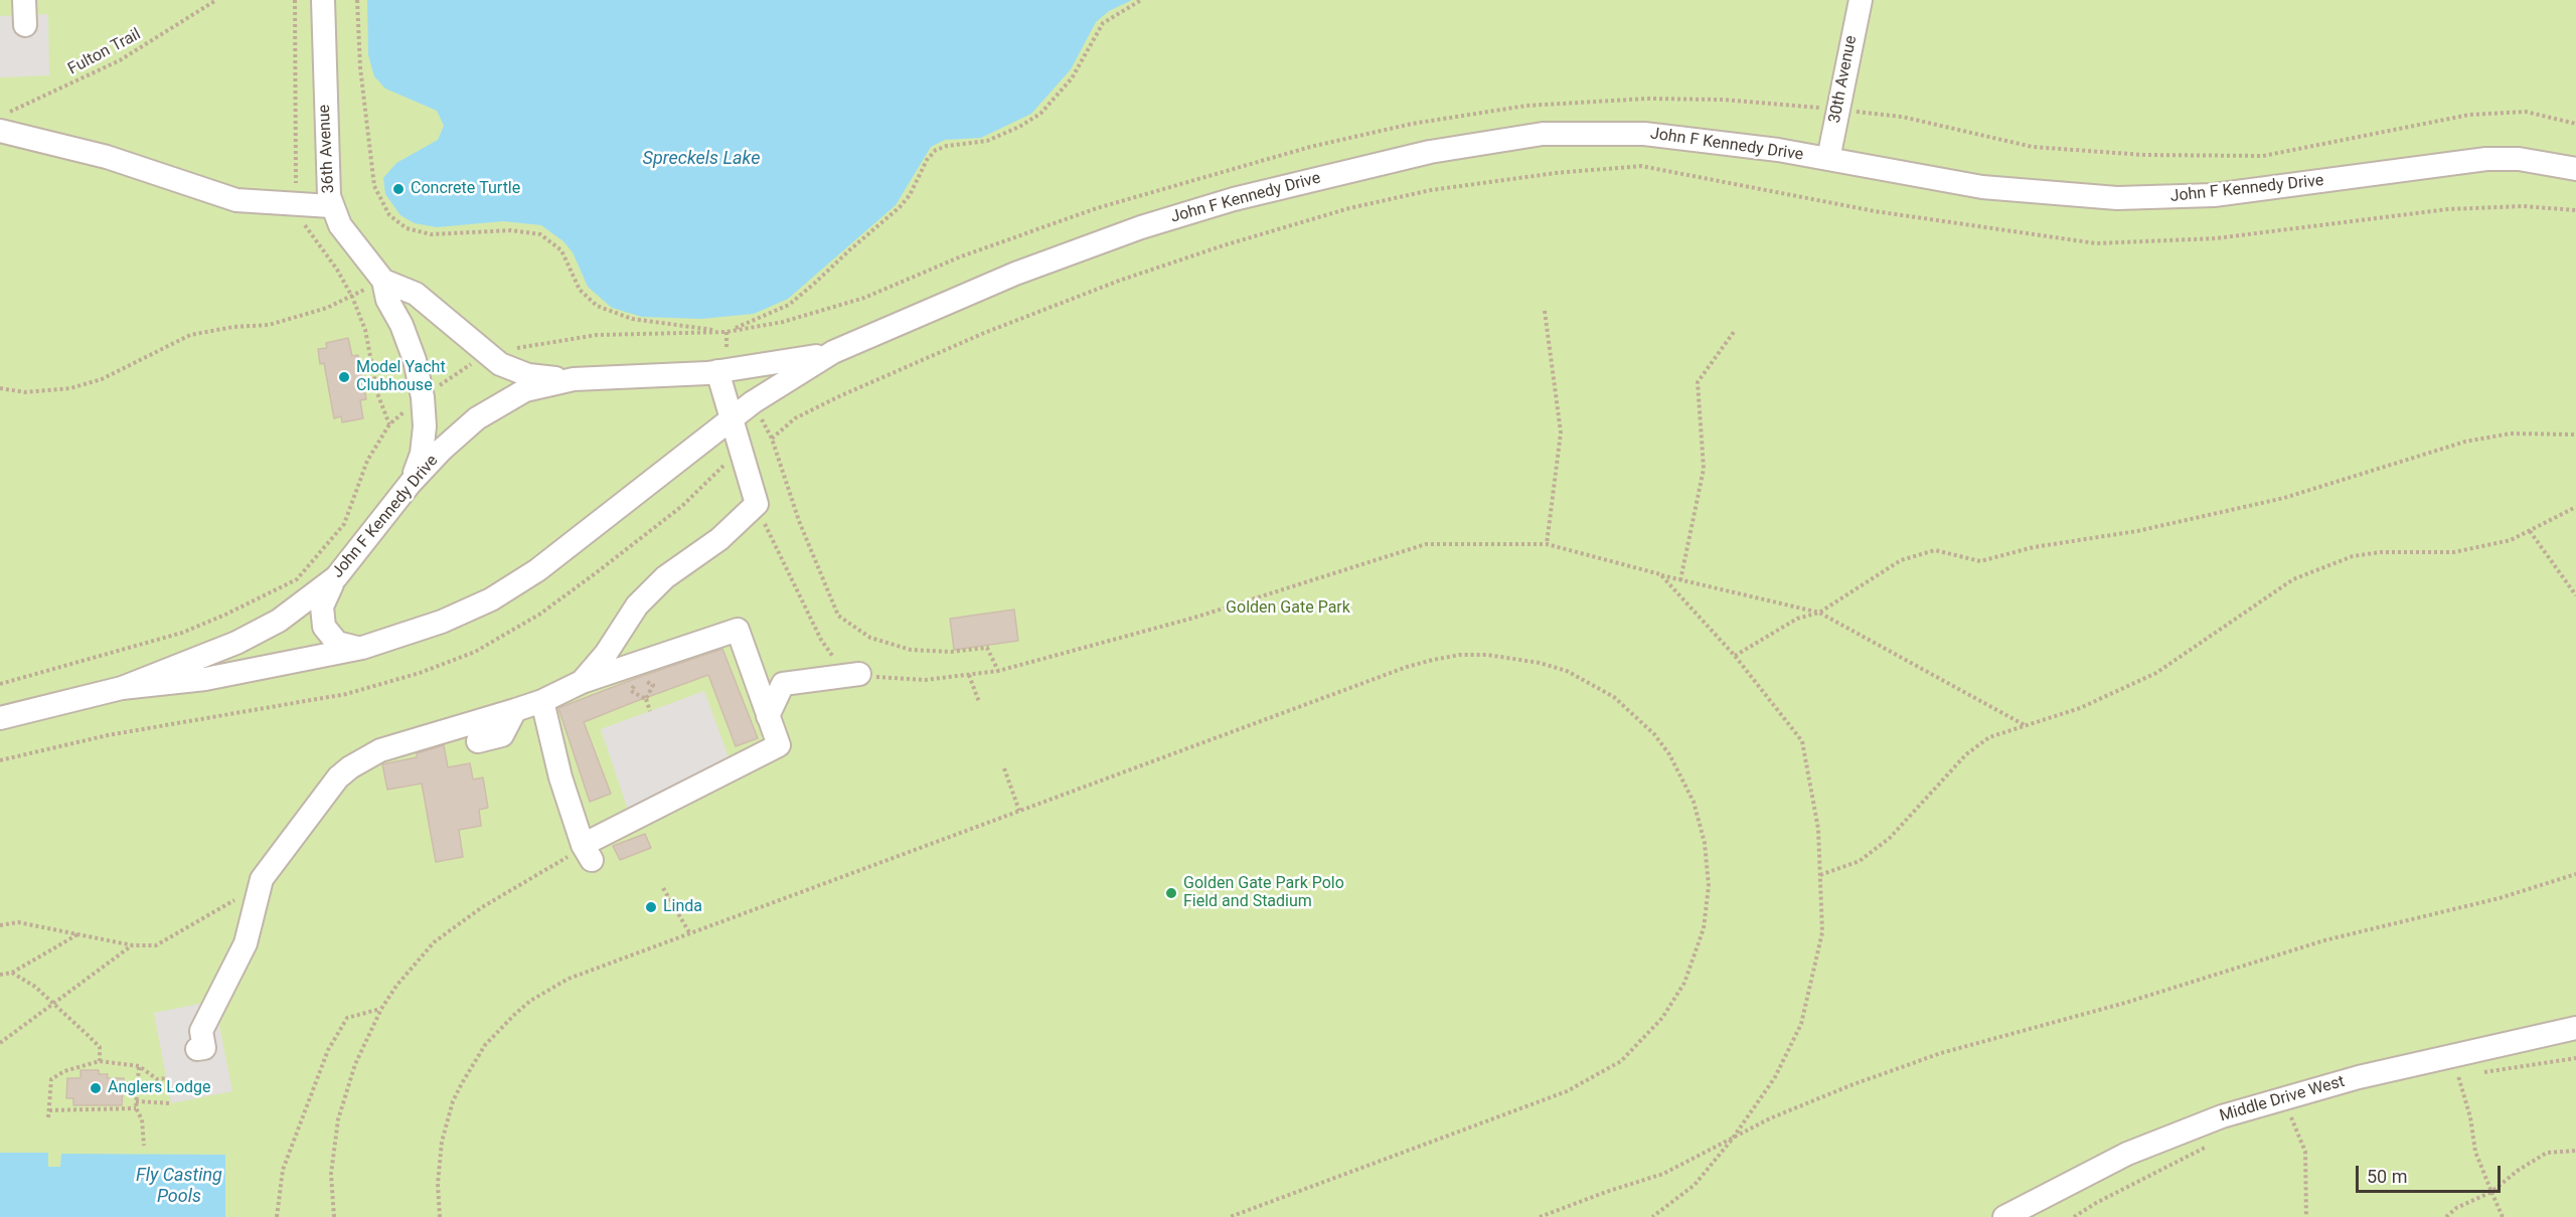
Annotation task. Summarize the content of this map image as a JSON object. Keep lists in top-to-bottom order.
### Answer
{
  "streets": {
    "street": [
      "30th Avenue",
      "John F Kennedy Drive",
      "36th Avenue",
      "Middle Drive West"
    ],
    "path": ["Fulton Trail"]
  },
  "crossings": [
    ["30th Avenue", "John F Kennedy Drive"],
    ["John F Kennedy Drive", "36th Avenue"]
  ],
  "water": ["Spreckels Lake", "Fly Casting Pools"],
  "parks": ["Golden Gate Park"],
  "places": [
    "Concrete Turtle",
    "Model Yacht Clubhouse",
    "Golden Gate Park Polo Field and Stadium",
    "Linda",
    "Anglers Lodge"
  ],
  "scale_bar": "50 m"
}
